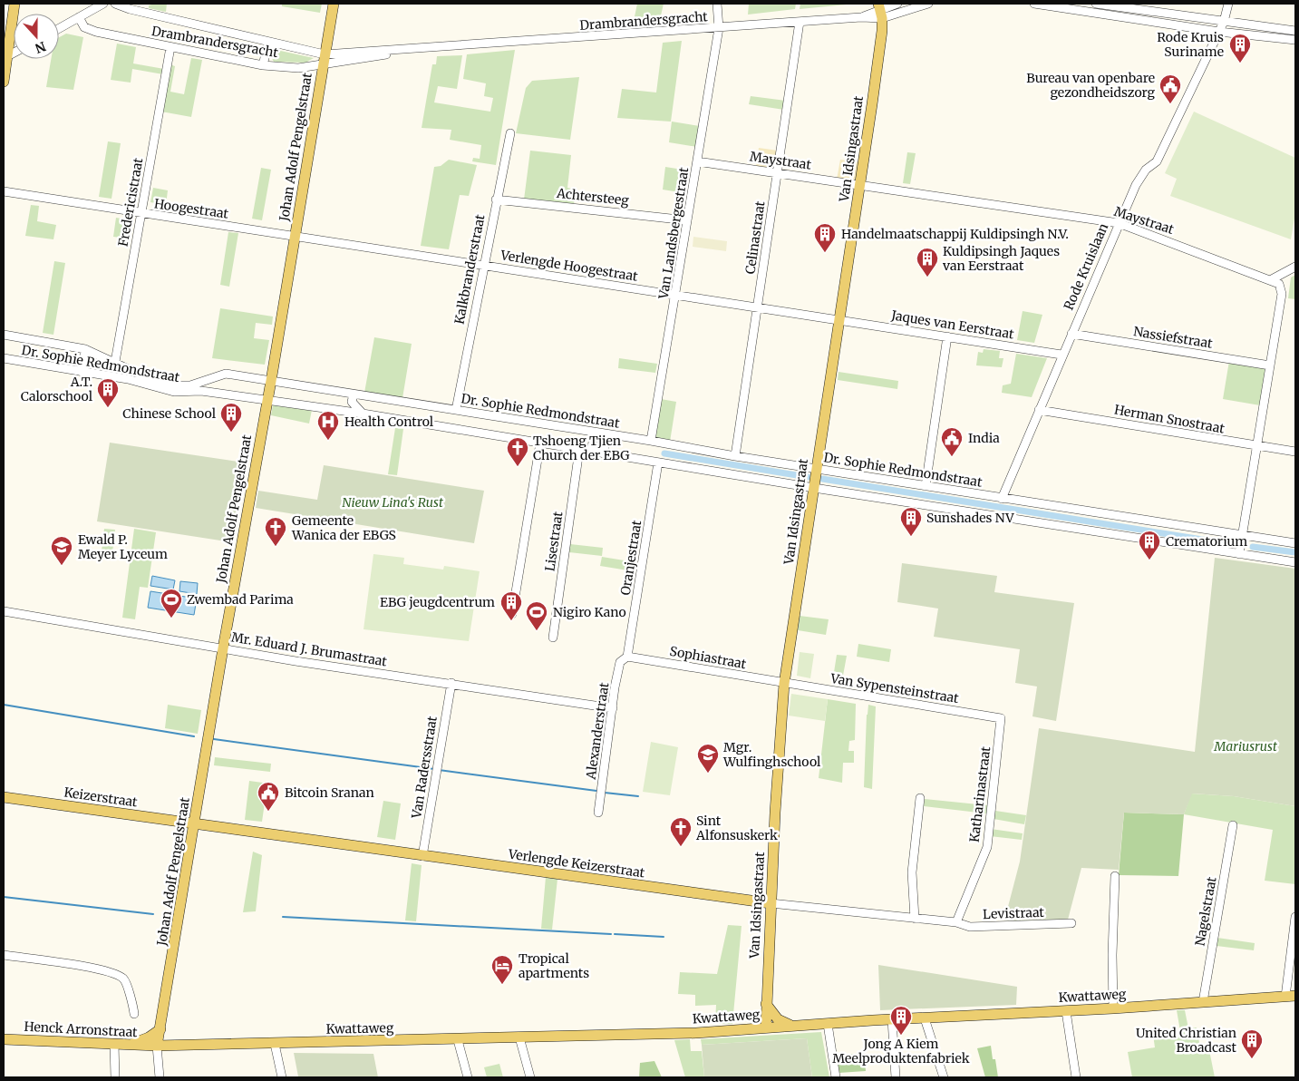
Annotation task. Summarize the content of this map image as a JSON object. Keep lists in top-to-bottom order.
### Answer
{
  "streets": {
    "main road": [
      "Johan Adolf Pengelstraat",
      "Van Idsingastraat",
      "Keizerstraat",
      "Verlengde Keizerstraat",
      "Kwattaweg",
      "Henck Arronstraat"
    ],
    "street": [
      "Drambrandersgracht",
      "Maystraat",
      "Achtersteeg",
      "Fredericistraat",
      "Hoogestraat",
      "Van Landsbergestraat",
      "Celinastraat",
      "Verlengde Hoogestraat",
      "Rode Kruislaan",
      "Kalkbranderstraat",
      "Jaques van Eerstraat",
      "Nassiefstraat",
      "Dr. Sophie Redmondstraat",
      "Herman Snostraat",
      "Lisestraat",
      "Oranjestraat",
      "Mr. Eduard J. Brumastraat",
      "Sophiastraat",
      "Van Sypensteinstraat",
      "Alexanderstraat",
      "Van Radersstraat",
      "Katharinastraat",
      "Nagelstraat",
      "Levistraat"
    ]
  },
  "crossings": [
    ["Drambrandersgracht", "Johan Adolf Pengelstraat"],
    ["Drambrandersgracht", "Van Idsingastraat"],
    ["Drambrandersgracht", "Fredericistraat"],
    ["Drambrandersgracht", "Van Landsbergestraat"],
    ["Drambrandersgracht", "Celinastraat"],
    ["Johan Adolf Pengelstraat", "Hoogestraat"],
    ["Johan Adolf Pengelstraat", "Verlengde Hoogestraat"],
    ["Johan Adolf Pengelstraat", "Dr. Sophie Redmondstraat"],
    ["Johan Adolf Pengelstraat", "Mr. Eduard J. Brumastraat"],
    ["Johan Adolf Pengelstraat", "Keizerstraat"],
    ["Johan Adolf Pengelstraat", "Verlengde Keizerstraat"],
    ["Johan Adolf Pengelstraat", "Kwattaweg"],
    ["Johan Adolf Pengelstraat", "Henck Arronstraat"],
    ["Van Idsingastraat", "Maystraat"],
    ["Van Idsingastraat", "Verlengde Hoogestraat"],
    ["Van Idsingastraat", "Jaques van Eerstraat"],
    ["Van Idsingastraat", "Dr. Sophie Redmondstraat"],
    ["Van Idsingastraat", "Sophiastraat"],
    ["Van Idsingastraat", "Van Sypensteinstraat"],
    ["Van Idsingastraat", "Verlengde Keizerstraat"],
    ["Van Idsingastraat", "Kwattaweg"],
    ["Maystraat", "Van Landsbergestraat"],
    ["Maystraat", "Celinastraat"],
    ["Maystraat", "Rode Kruislaan"],
    ["Achtersteeg", "Van Landsbergestraat"],
    ["Achtersteeg", "Kalkbranderstraat"],
    ["Fredericistraat", "Hoogestraat"],
    ["Fredericistraat", "Dr. Sophie Redmondstraat"],
    ["Hoogestraat", "Verlengde Hoogestraat"],
    ["Van Landsbergestraat", "Verlengde Hoogestraat"],
    ["Van Landsbergestraat", "Dr. Sophie Redmondstraat"],
    ["Celinastraat", "Verlengde Hoogestraat"],
    ["Celinastraat", "Dr. Sophie Redmondstraat"],
    ["Verlengde Hoogestraat", "Kalkbranderstraat"],
    ["Verlengde Hoogestraat", "Jaques van Eerstraat"],
    ["Rode Kruislaan", "Jaques van Eerstraat"],
    ["Rode Kruislaan", "Nassiefstraat"],
    ["Rode Kruislaan", "Dr. Sophie Redmondstraat"],
    ["Rode Kruislaan", "Herman Snostraat"],
    ["Kalkbranderstraat", "Dr. Sophie Redmondstraat"],
    ["Dr. Sophie Redmondstraat", "Lisestraat"],
    ["Dr. Sophie Redmondstraat", "Oranjestraat"],
    ["Oranjestraat", "Sophiastraat"],
    ["Oranjestraat", "Alexanderstraat"],
    ["Mr. Eduard J. Brumastraat", "Alexanderstraat"],
    ["Mr. Eduard J. Brumastraat", "Van Radersstraat"],
    ["Sophiastraat", "Van Sypensteinstraat"],
    ["Sophiastraat", "Alexanderstraat"],
    ["Van Sypensteinstraat", "Katharinastraat"],
    ["Van Radersstraat", "Verlengde Keizerstraat"],
    ["Katharinastraat", "Verlengde Keizerstraat"],
    ["Katharinastraat", "Levistraat"],
    ["Keizerstraat", "Verlengde Keizerstraat"],
    ["Verlengde Keizerstraat", "Levistraat"],
    ["Nagelstraat", "Kwattaweg"],
    ["Kwattaweg", "Henck Arronstraat"]
  ],
  "parks": ["Nieuw Lina's Rust", "Mariusrust"],
  "places": {
    "building": [
      "Rode Kruis Suriname",
      "Handelmaatschappij Kuldipsingh N.V.",
      "Kuldipsingh Jaques van Eerstraat",
      "A.T. Calorschool",
      "Chinese School",
      "Sunshades NV",
      "Crematorium",
      "EBG jeugdcentrum",
      "Jong A Kiem Meelproduktenfabriek",
      "United Christian Broadcast"
    ],
    "public building": ["Bureau van openbare gezondheidszorg", "India", "Bitcoin Sranan"],
    "hospital": ["Health Control"],
    "church": ["Tshoeng Tjien Church der EBG", "Gemeente Wanica der EBGS", "Sint Alfonsuskerk"],
    "school or university": ["Ewald P. Meyer Lyceum", "Mgr. Wulfinghschool"],
    "sports": ["Zwembad Parima", "Nigiro Kano"],
    "hotel": ["Tropical apartments"]
  },
  "north": "bottom"
}
